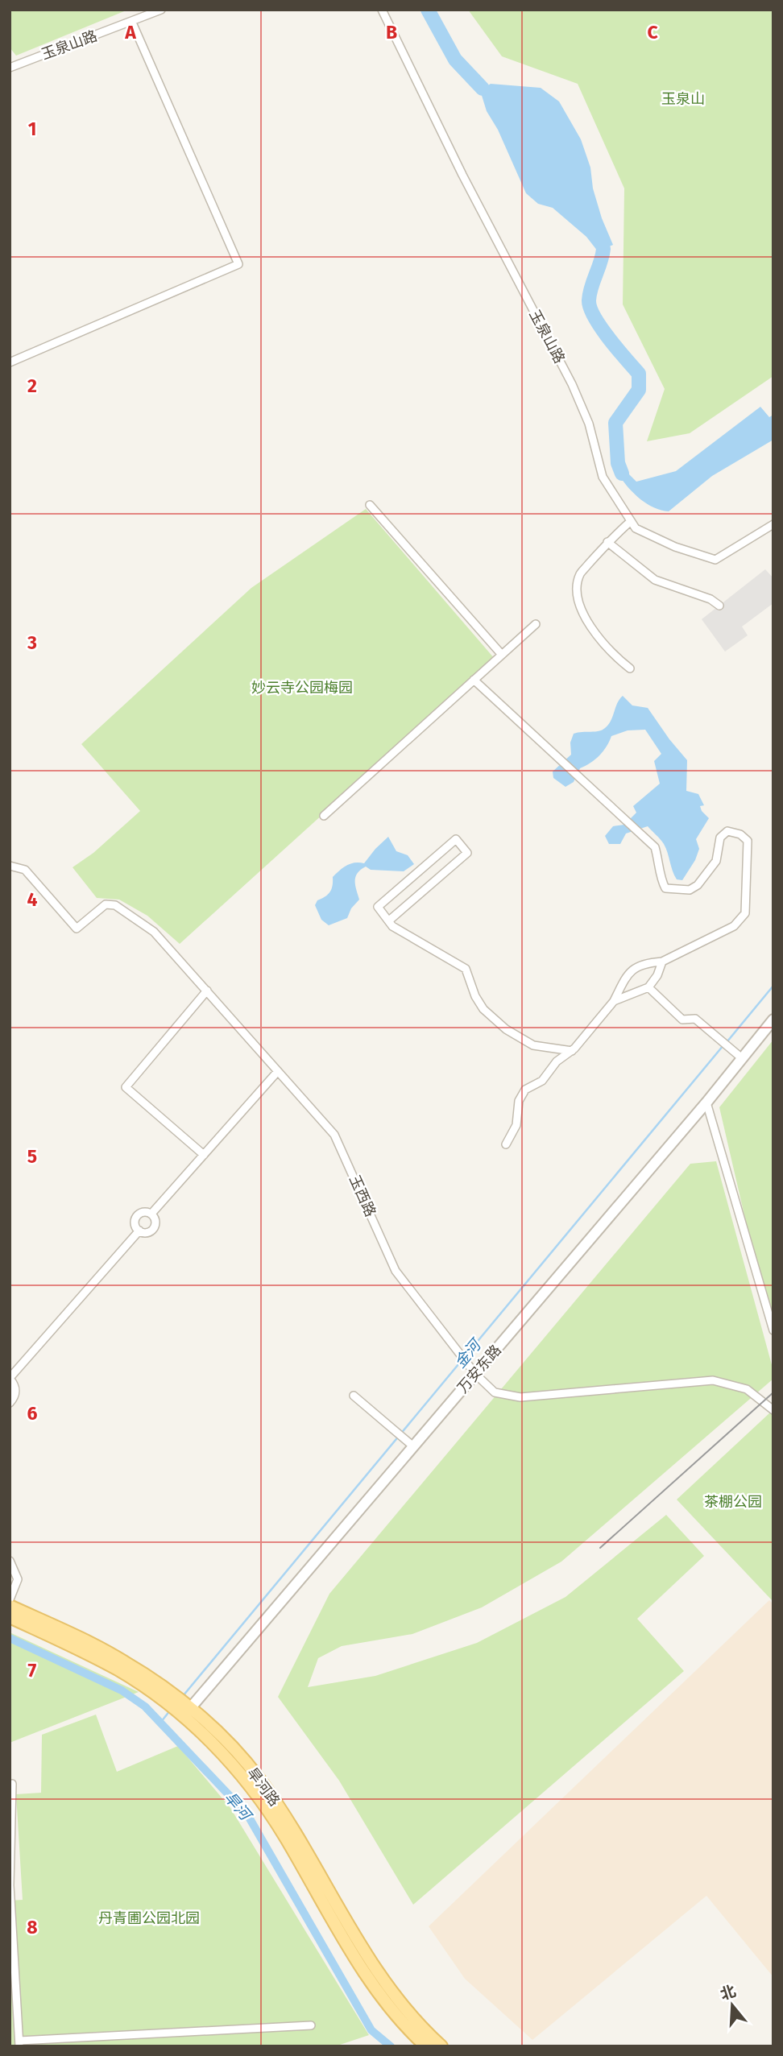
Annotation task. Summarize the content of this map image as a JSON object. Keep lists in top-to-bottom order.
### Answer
{
  "streets": {
    "main road": ["旱河路"],
    "street": ["玉泉山路", "玉西路", "万安东路"]
  },
  "crossings": [
    ["玉西路", "万安东路"],
    ["万安东路", "旱河路"]
  ],
  "water": ["金河", "旱河"],
  "parks": [
    "玉泉山",
    "妙云寺公园梅园",
    "茶棚公园",
    "丹青圃公园北园"
  ],
  "north": "top",
  "grid": {
    "columns": ["A", "B", "C"],
    "rows": [
      "1",
      "2",
      "3",
      "4",
      "5",
      "6",
      "7",
      "8"
    ]
  }
}
